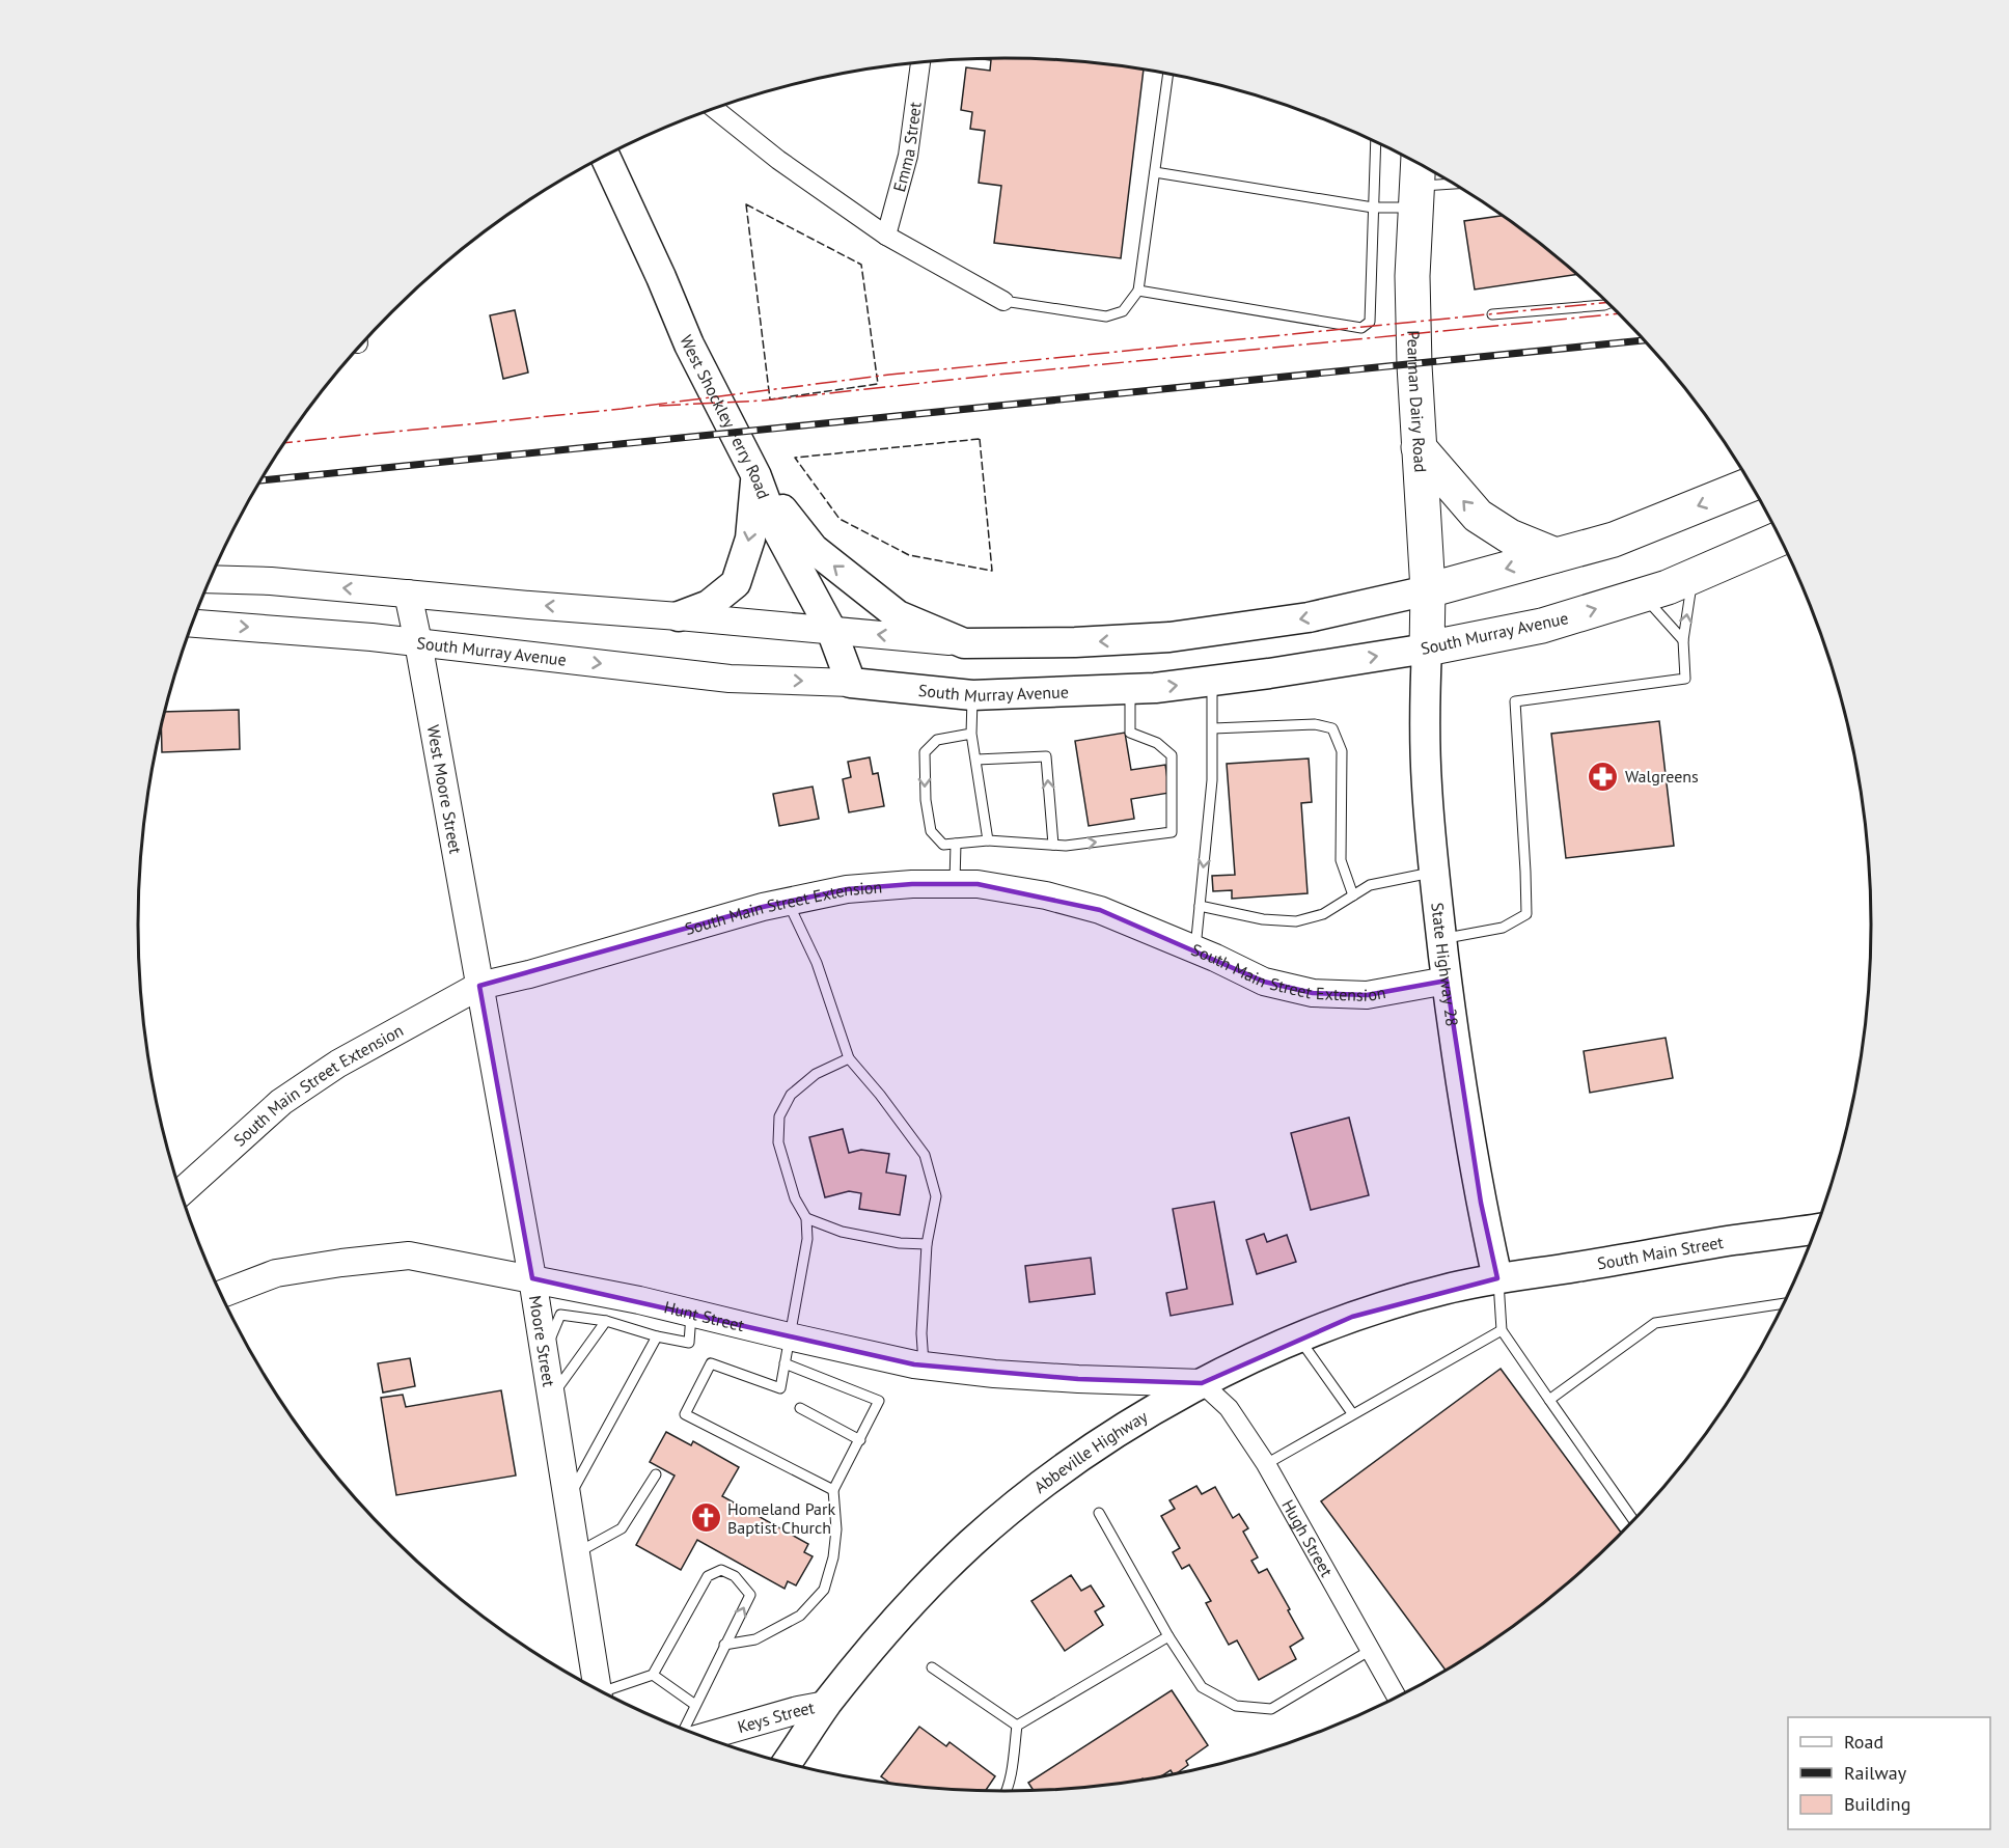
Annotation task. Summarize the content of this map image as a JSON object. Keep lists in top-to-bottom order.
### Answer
{
  "streets": {
    "highway": ["Pearman Dairy Road", "South Murray Avenue"],
    "main road": [
      "West Shockley Ferry Road",
      "State Highway 28",
      "South Main Street",
      "Abbeville Highway"
    ],
    "street": [
      "Emma Street",
      "West Moore Street",
      "South Main Street Extension",
      "Hunt Street",
      "Moore Street",
      "Hugh Street",
      "Keys Street"
    ]
  },
  "crossings": [
    ["Pearman Dairy Road", "South Murray Avenue"],
    ["Pearman Dairy Road", "State Highway 28"],
    ["West Shockley Ferry Road", "South Murray Avenue"],
    ["South Murray Avenue", "West Moore Street"],
    ["South Murray Avenue", "State Highway 28"],
    ["West Moore Street", "South Main Street Extension"],
    ["West Moore Street", "Moore Street"],
    ["South Main Street Extension", "State Highway 28"],
    ["South Main Street Extension", "Moore Street"],
    ["State Highway 28", "South Main Street"],
    ["State Highway 28", "Abbeville Highway"],
    ["South Main Street", "Abbeville Highway"],
    ["Hunt Street", "Moore Street"],
    ["Hunt Street", "Abbeville Highway"],
    ["Hunt Street", "Hugh Street"],
    ["Abbeville Highway", "Hugh Street"],
    ["Abbeville Highway", "Keys Street"]
  ],
  "one_way": ["South Murray Avenue"],
  "places": {
    "pharmacy": ["Walgreens"],
    "church": ["Homeland Park Baptist Church"]
  },
  "legend": ["Road", "Railway", "Building"]
}
